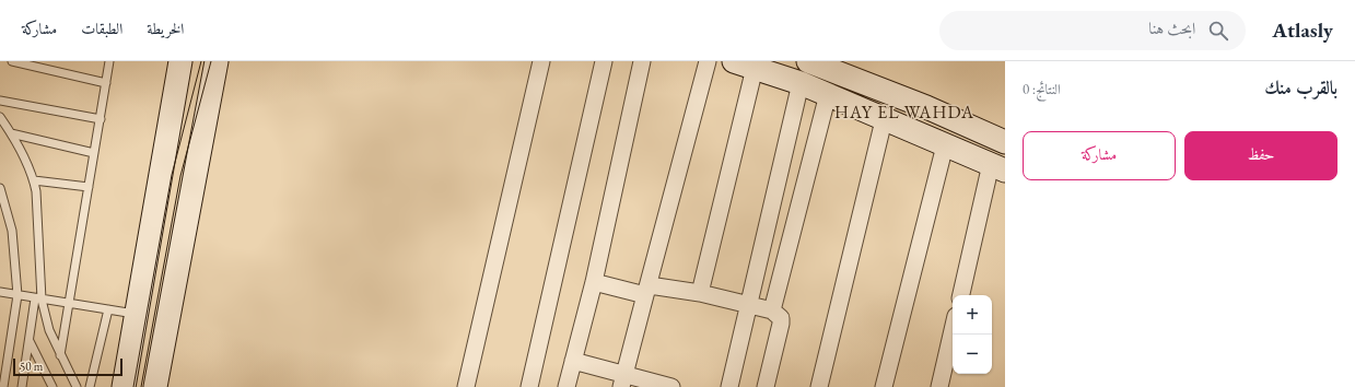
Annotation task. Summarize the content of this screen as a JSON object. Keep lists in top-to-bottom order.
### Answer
{
  "districts": ["HAY EL WAHDA"],
  "scale_bar": "50 m",
  "page": {
    "header": "Atlasly",
    "search": "ابحث هنا",
    "nav": ["الخريطة", "الطبقات", "مشاركة"],
    "heading": ["بالقرب منك", "النتائج: 0"],
    "buttons": ["حفظ", "مشاركة"],
    "map_buttons": ["+", "−"],
    "scale": "50 m"
  }
}
